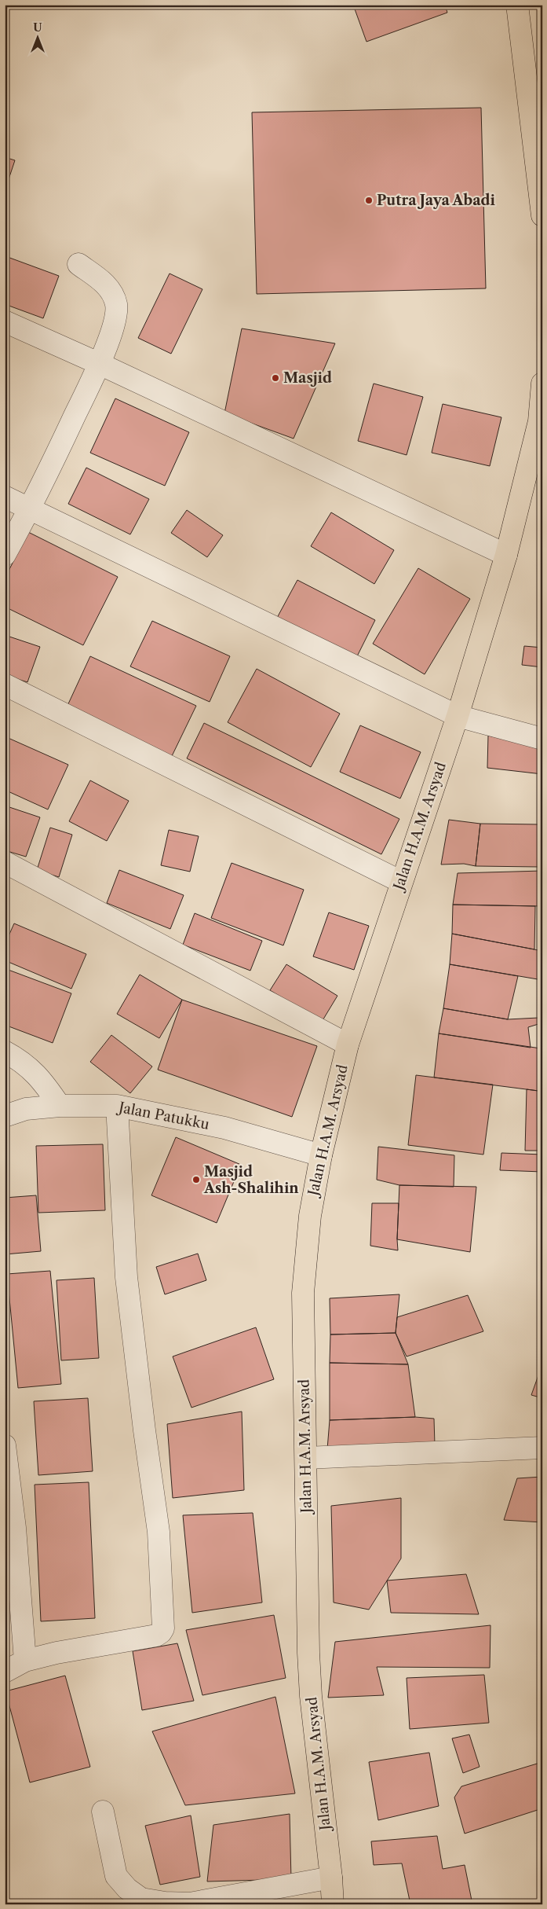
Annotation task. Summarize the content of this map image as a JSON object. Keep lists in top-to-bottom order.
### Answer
{
  "streets": {
    "highway": ["Jalan H.A.M. Arsyad"],
    "street": ["Jalan Patukku"]
  },
  "crossings": [
    ["Jalan H.A.M. Arsyad", "Jalan Patukku"]
  ],
  "places": ["Putra Jaya Abadi", "Masjid", "Masjid Ash-Shalihin"],
  "north": "top"
}
